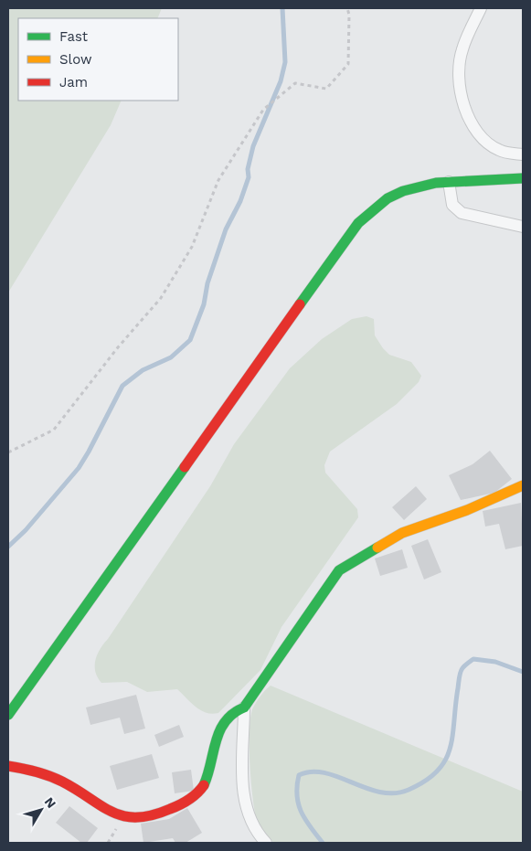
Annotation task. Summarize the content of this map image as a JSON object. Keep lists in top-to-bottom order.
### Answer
{
  "legend": ["Fast", "Slow", "Jam"],
  "north": "top right"
}
